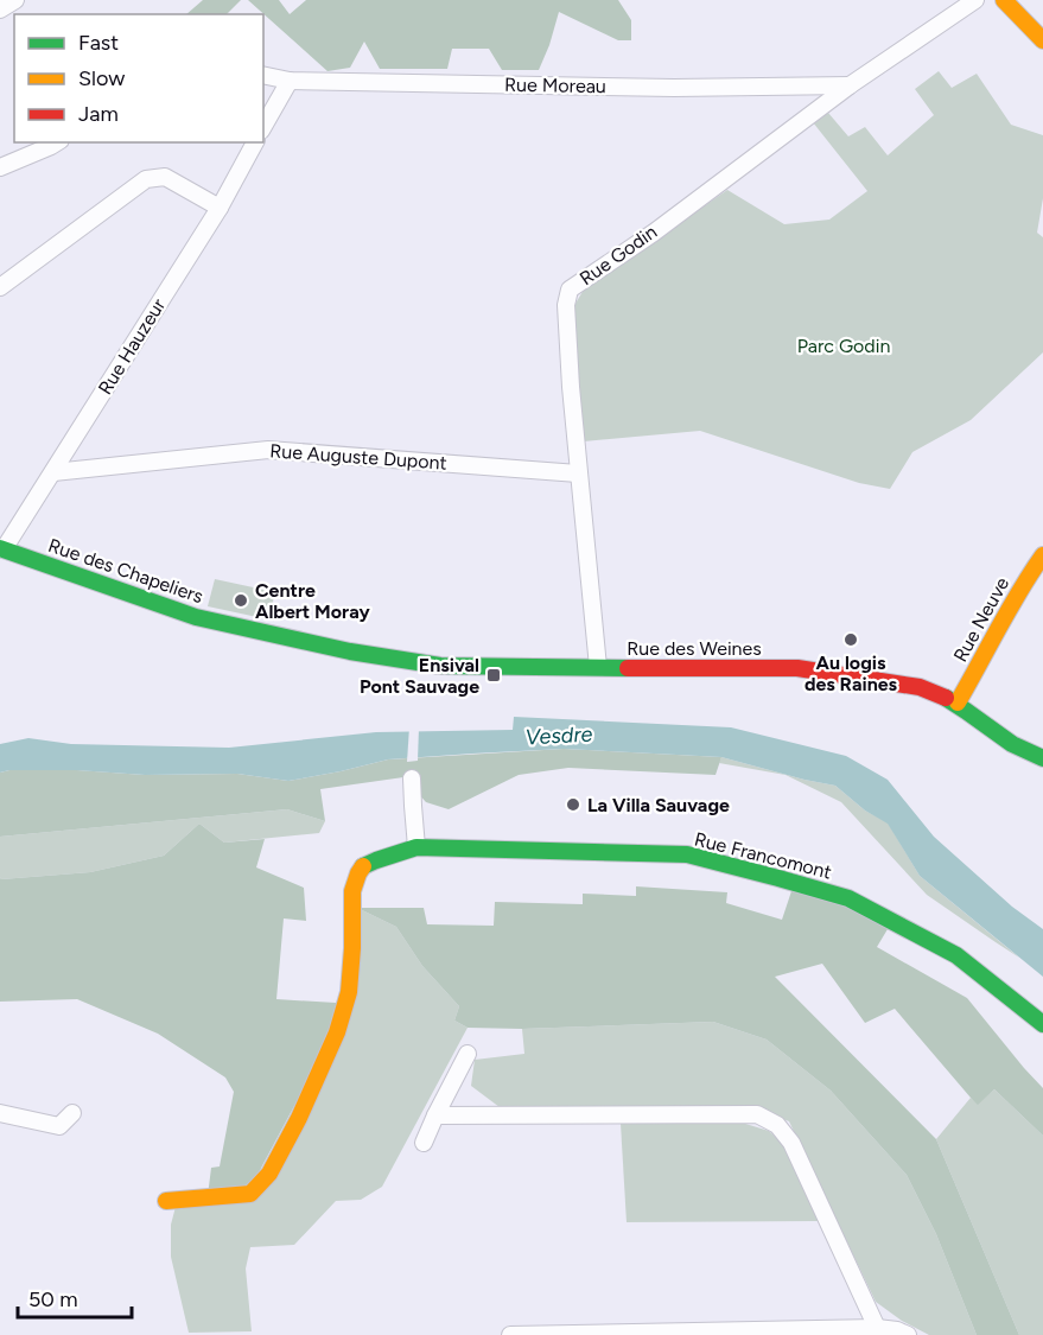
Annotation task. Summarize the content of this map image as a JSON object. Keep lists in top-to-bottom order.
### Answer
{
  "streets": {
    "street": [
      "Rue Moreau",
      "Rue Godin",
      "Rue Hauzeur",
      "Rue Auguste Dupont",
      "Rue des Chapeliers",
      "Rue Neuve",
      "Rue des Weines",
      "Rue Francomont"
    ]
  },
  "crossings": [
    ["Rue Moreau", "Rue Godin"],
    ["Rue Godin", "Rue Auguste Dupont"],
    ["Rue Godin", "Rue des Weines"],
    ["Rue Hauzeur", "Rue Auguste Dupont"],
    ["Rue Hauzeur", "Rue des Chapeliers"],
    ["Rue des Chapeliers", "Rue des Weines"],
    ["Rue Neuve", "Rue des Weines"]
  ],
  "water": ["Vesdre"],
  "parks": ["Parc Godin"],
  "places": {
    "other": ["Centre Albert Moray", "Au logis des Raines", "La Villa Sauvage"],
    "transit": ["Ensival Pont Sauvage"]
  },
  "legend": ["Fast", "Slow", "Jam"],
  "scale_bar": "50 m"
}
